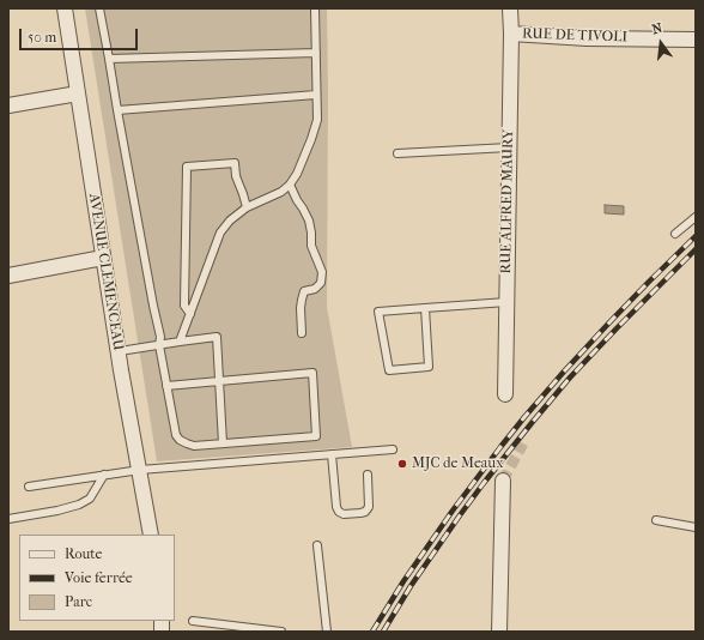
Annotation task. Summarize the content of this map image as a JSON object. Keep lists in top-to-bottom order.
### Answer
{
  "streets": {
    "street": ["RUE DE TIVOLI", "RUE ALFRED MAURY", "AVENUE CLEMENCEAU"]
  },
  "crossings": [
    ["RUE DE TIVOLI", "RUE ALFRED MAURY"]
  ],
  "places": ["MJC de Meaux"],
  "legend": ["Route", "Voie ferrée", "Parc"],
  "scale_bar": "50 m",
  "north": "top"
}
